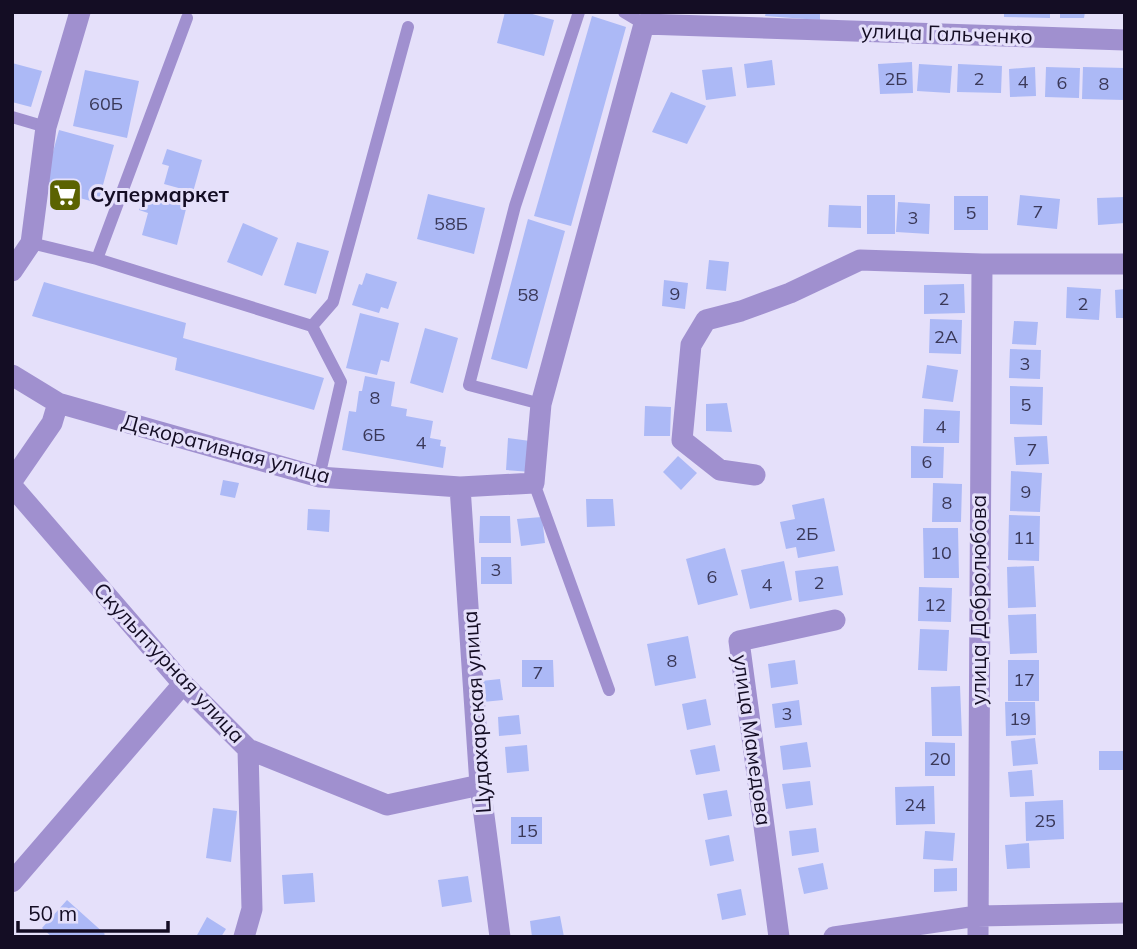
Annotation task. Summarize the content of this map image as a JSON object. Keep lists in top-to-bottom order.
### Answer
{
  "streets": {
    "street": [
      "улица Гальченко",
      "Декоративная улица",
      "улица Добролюбова",
      "Скульптурная улица",
      "Цудахарская улица",
      "улица Мамедова"
    ]
  },
  "crossings": [
    ["Декоративная улица", "Цудахарская улица"],
    ["Скульптурная улица", "Цудахарская улица"]
  ],
  "places": {
    "supermarket": ["Супермаркет"]
  },
  "house_numbers": [
    "2Б",
    "2",
    "4",
    "6",
    "8",
    "60Б",
    "7",
    "5",
    "3",
    "58Б",
    "9",
    "58",
    "2",
    "2",
    "2А",
    "3",
    "8",
    "5",
    "4",
    "6Б",
    "4",
    "7",
    "6",
    "9",
    "8",
    "2Б",
    "11",
    "10",
    "3",
    "6",
    "2",
    "4",
    "12",
    "8",
    "7",
    "17",
    "3",
    "19",
    "20",
    "24",
    "25",
    "15"
  ],
  "scale_bar": "50 m"
}
